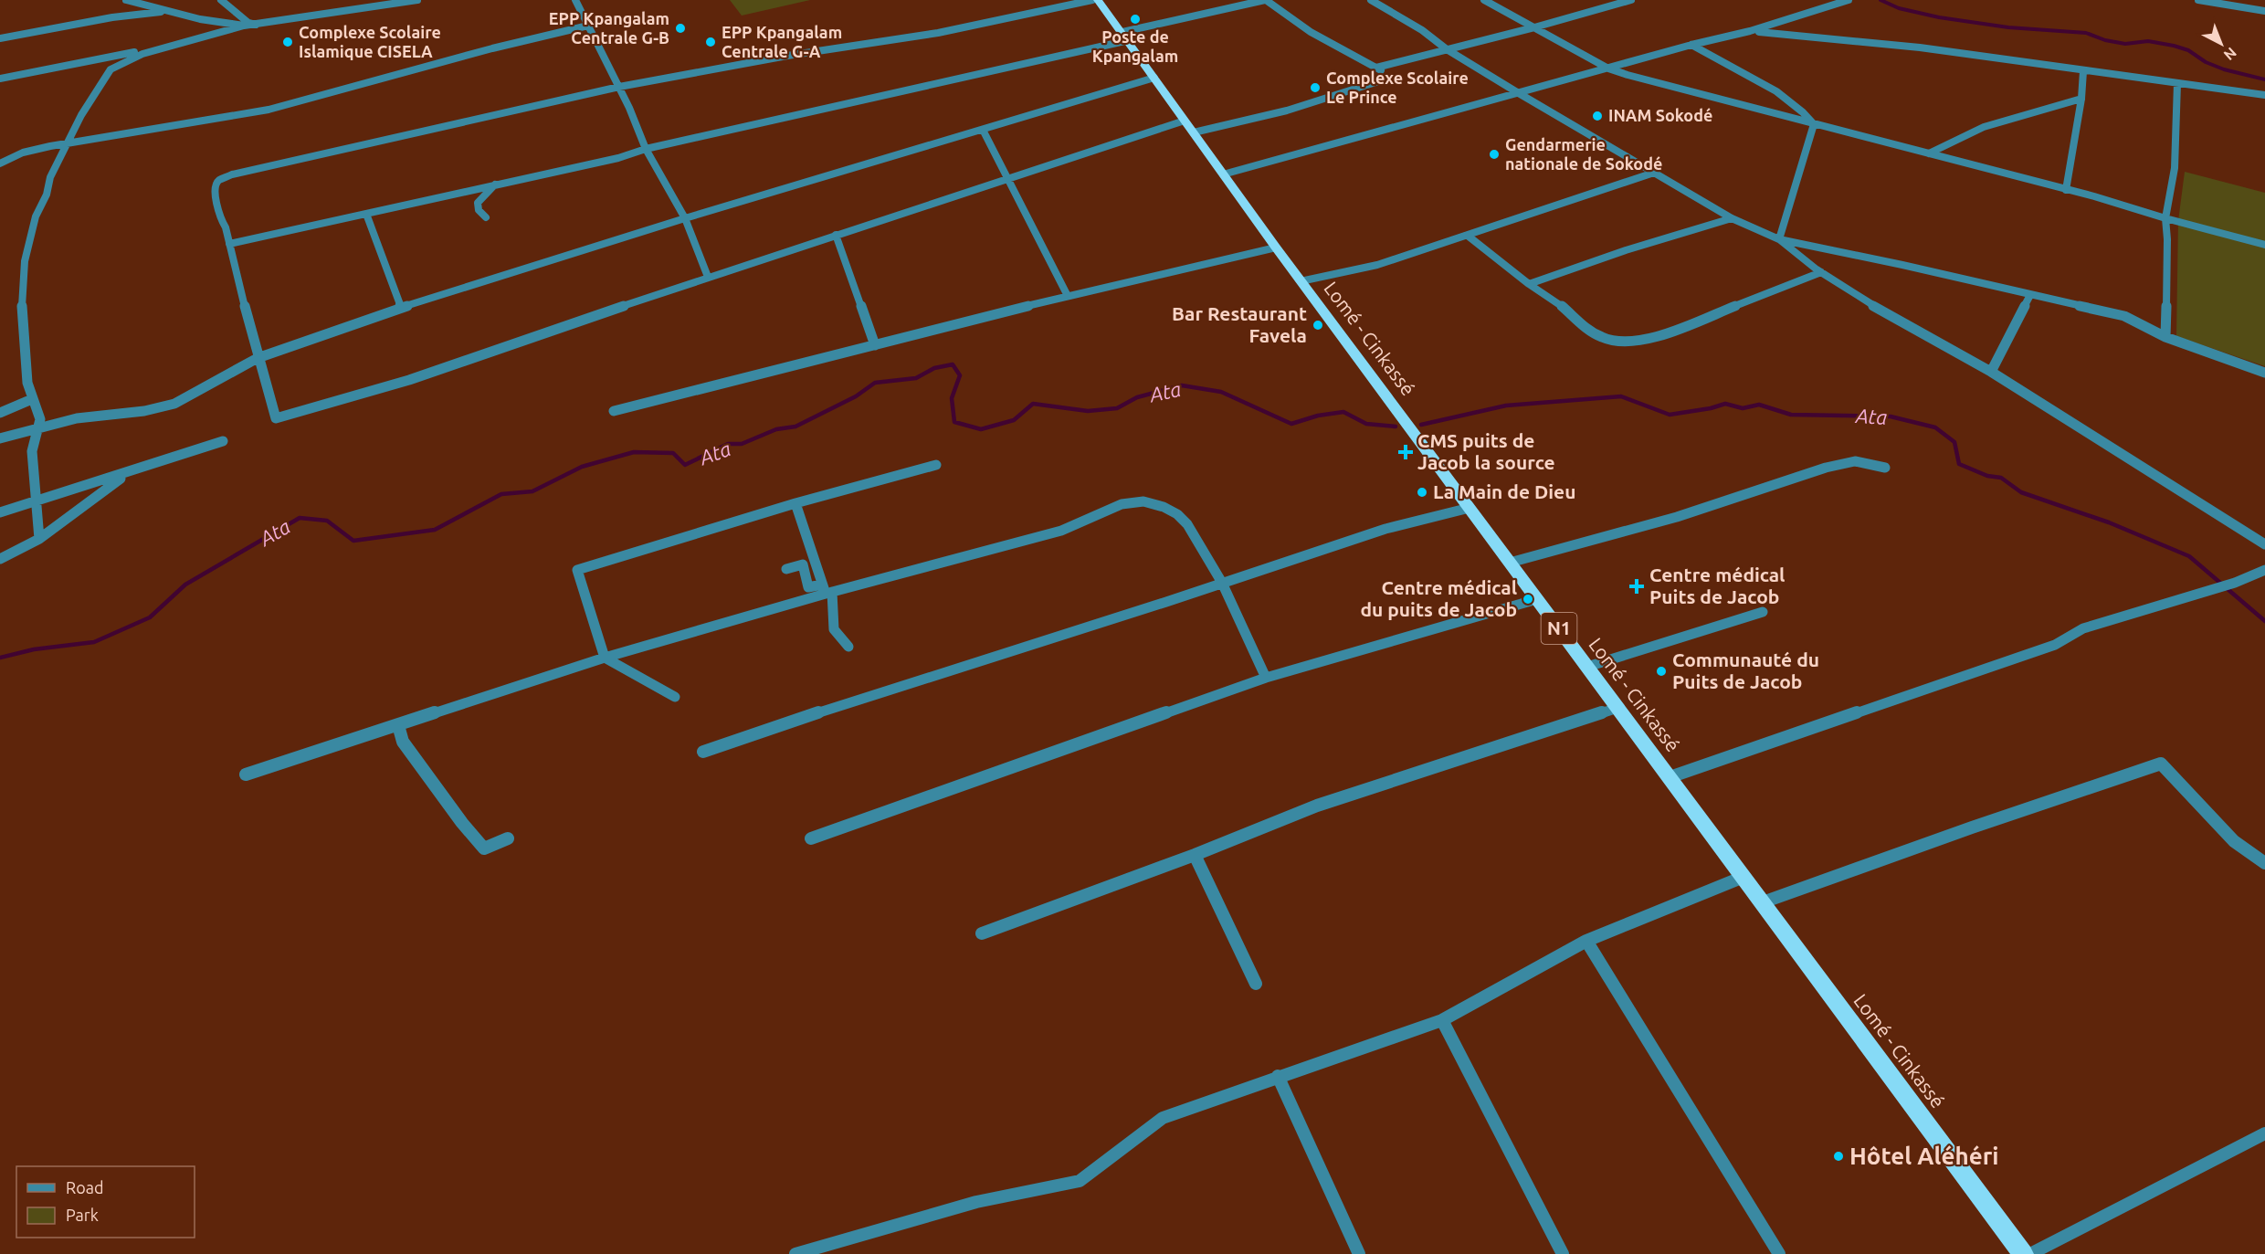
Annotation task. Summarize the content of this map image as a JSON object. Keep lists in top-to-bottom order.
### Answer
{
  "streets": {
    "highway": ["Lomé - Cinkassé", "N1"]
  },
  "water": ["Ata"],
  "places": {
    "other": [
      "Poste de Kpangalam",
      "EPP Kpangalam Centrale G-B",
      "Complexe Scolaire Islamique CISELA",
      "EPP Kpangalam Centrale G-A",
      "Complexe Scolaire Le Prince",
      "INAM Sokodé",
      "Gendarmerie nationale de Sokodé",
      "Bar Restaurant Favela",
      "La Main de Dieu",
      "Centre médical du puits de Jacob",
      "Communauté du Puits de Jacob",
      "Hôtel Aléhéri"
    ],
    "health": ["CMS puits de Jacob la source", "Centre médical Puits de Jacob"]
  },
  "legend": ["Road", "Park"],
  "north": "bottom right"
}
